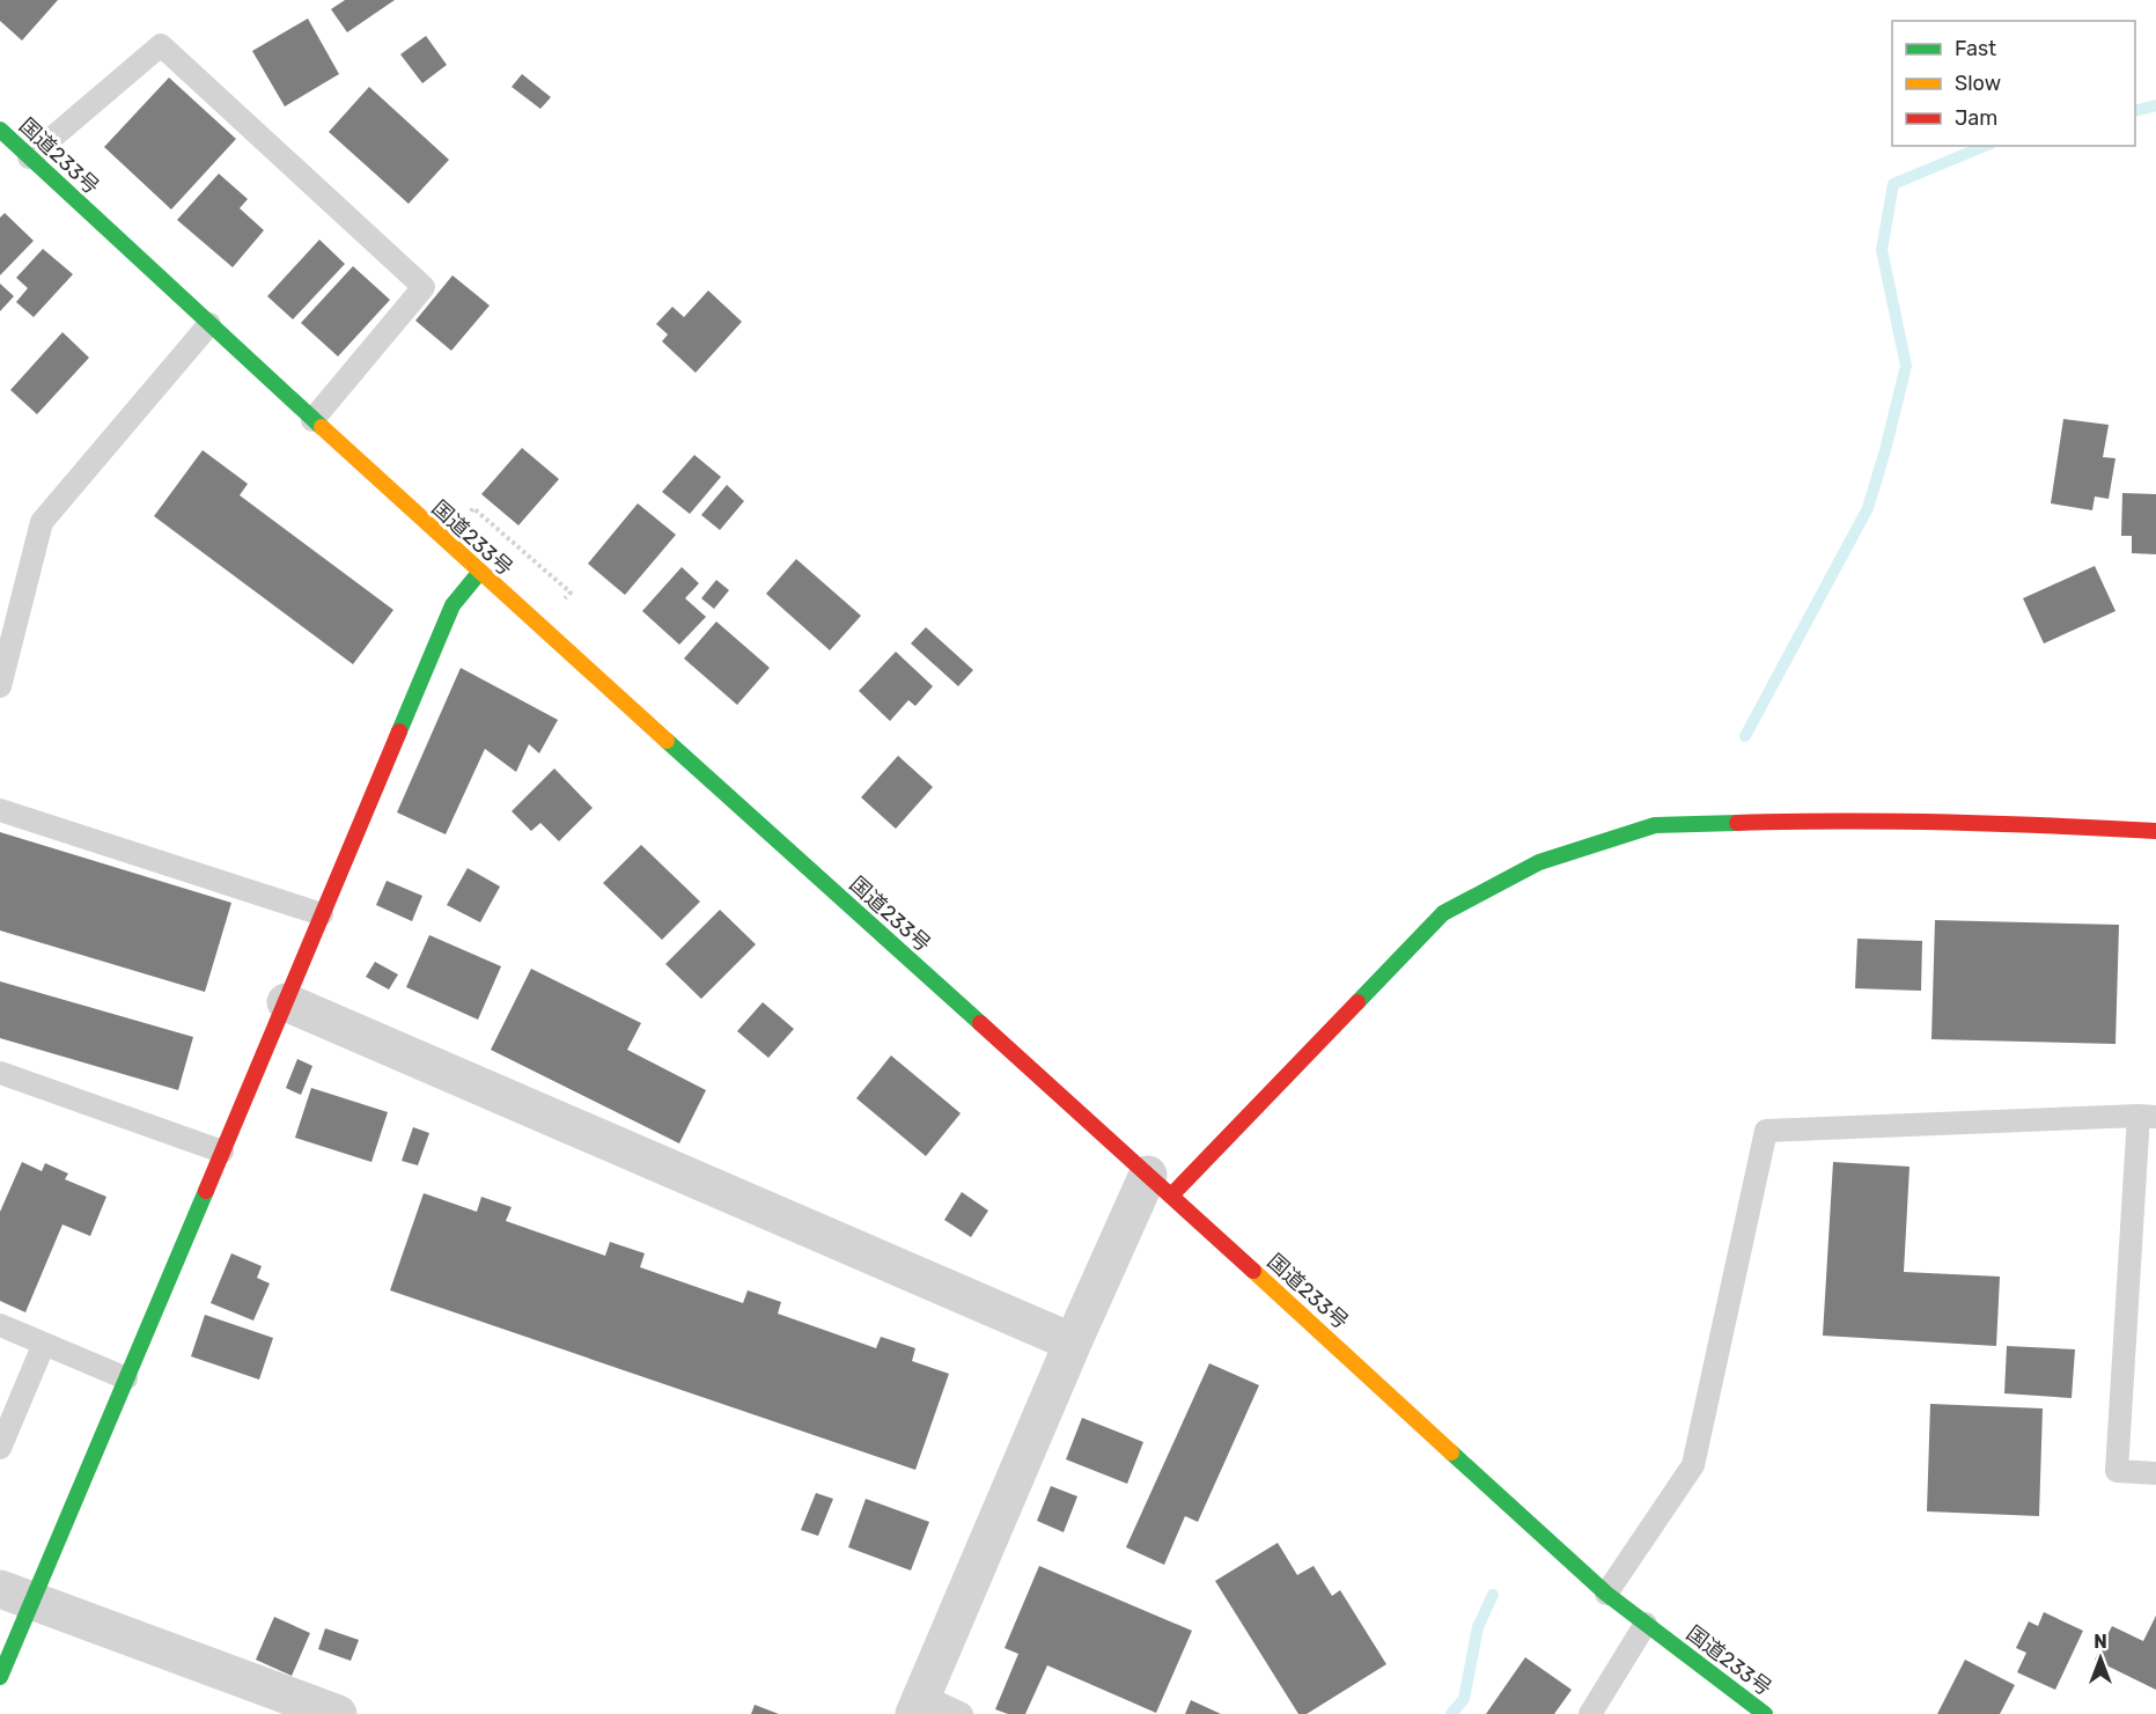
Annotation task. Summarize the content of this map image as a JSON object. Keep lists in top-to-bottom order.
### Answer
{
  "streets": {
    "main road": ["国道233号"]
  },
  "legend": ["Fast", "Slow", "Jam"],
  "north": "top"
}
